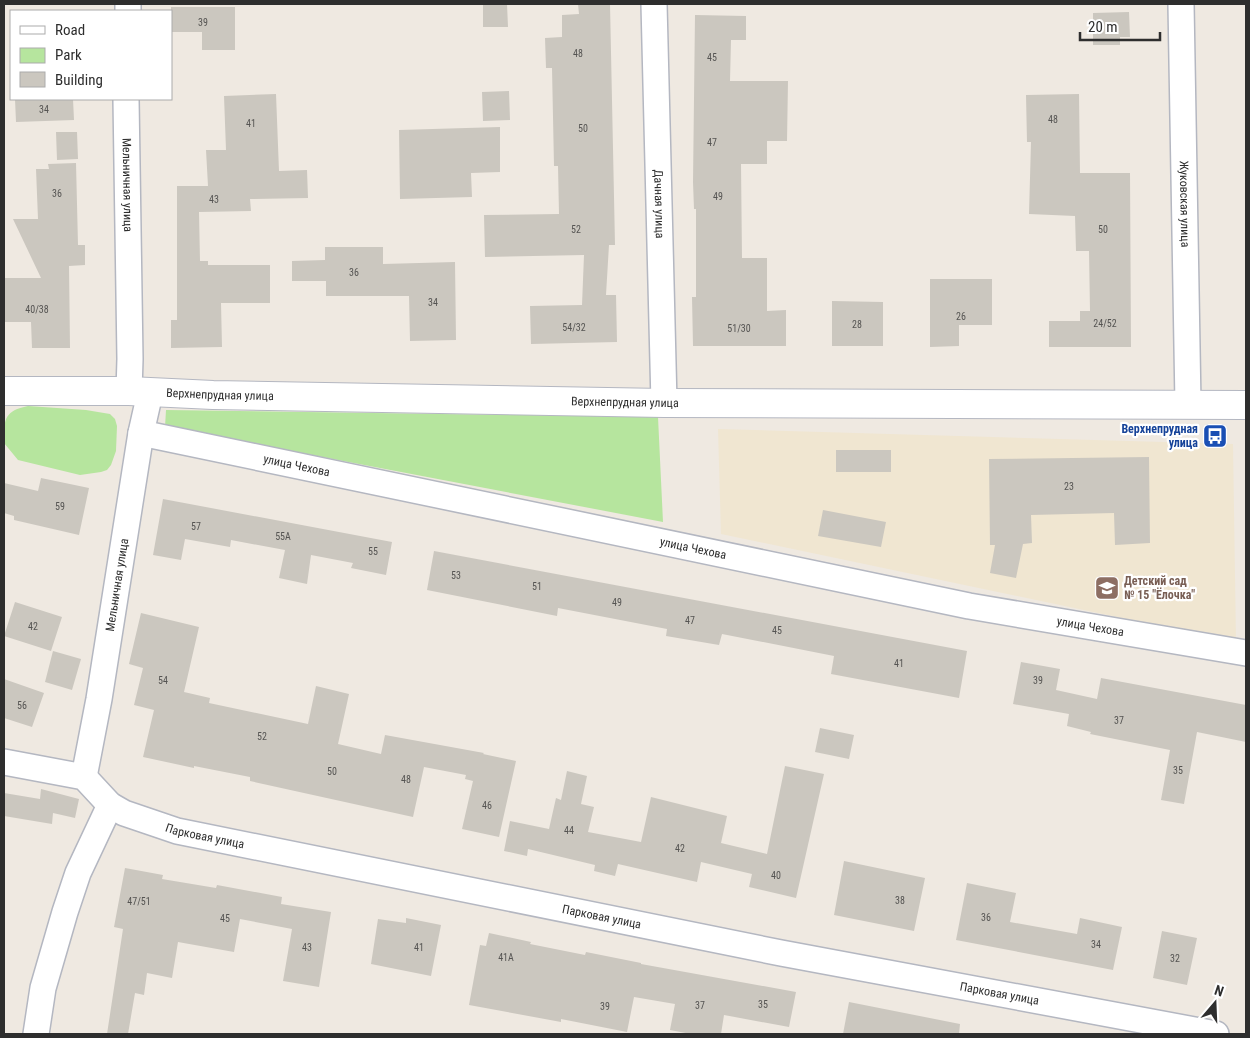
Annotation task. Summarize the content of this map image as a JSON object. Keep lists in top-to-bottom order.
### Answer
{
  "streets": {
    "street": [
      "Мельничная улица",
      "Дачная улица",
      "Жуковская улица",
      "Верхнепрудная улица",
      "улица Чехова",
      "Парковая улица"
    ]
  },
  "crossings": [
    ["Мельничная улица", "Верхнепрудная улица"],
    ["Мельничная улица", "улица Чехова"],
    ["Мельничная улица", "Парковая улица"],
    ["Дачная улица", "Верхнепрудная улица"],
    ["Жуковская улица", "Верхнепрудная улица"]
  ],
  "places": {
    "bus stop": ["Верхнепрудная улица"],
    "school or university": ["Детский сад № 15 \"Ёлочка\""]
  },
  "house_numbers": [
    "39",
    "48",
    "45",
    "34",
    "48",
    "41",
    "50",
    "47",
    "36",
    "49",
    "43",
    "52",
    "50",
    "36",
    "34",
    "40/38",
    "26",
    "24/52",
    "28",
    "54/32",
    "51/30",
    "23",
    "59",
    "57",
    "55А",
    "55",
    "53",
    "51",
    "49",
    "47",
    "42",
    "45",
    "41",
    "54",
    "39",
    "56",
    "37",
    "52",
    "35",
    "50",
    "48",
    "46",
    "44",
    "42",
    "40",
    "38",
    "47/51",
    "36",
    "45",
    "34",
    "43",
    "41",
    "41А",
    "32",
    "35",
    "37",
    "39"
  ],
  "legend": ["Road", "Park", "Building"],
  "scale_bar": "20 m",
  "north": "top"
}
